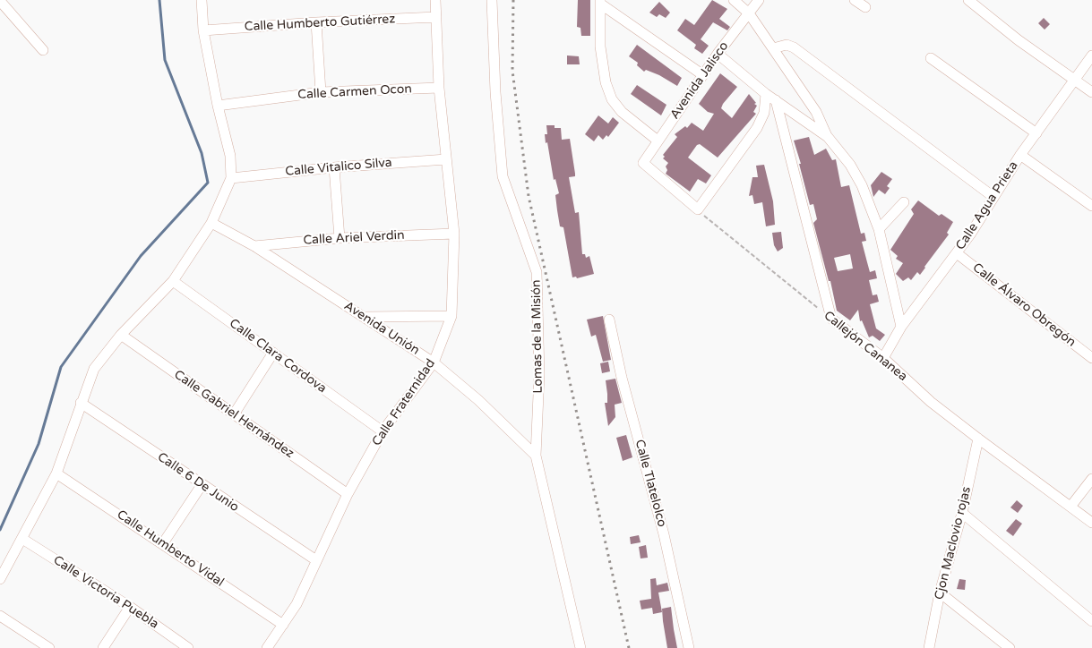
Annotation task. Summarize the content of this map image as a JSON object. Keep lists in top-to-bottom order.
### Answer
{
  "streets": {
    "street": [
      "Calle Humberto Gutiérrez",
      "Avenida Jalisco",
      "Calle Carmen Ocon",
      "Calle Vitalico Silva",
      "Calle Agua Prieta",
      "Calle Ariel Verdin",
      "Calle Álvaro Obregón",
      "Avenida Unión",
      "Lomas de la Misión",
      "Callejón Cananea",
      "Calle Clara Cordova",
      "Calle Fraternidad",
      "Calle Gabriel Hernández",
      "Calle 6 De Junio",
      "Calle Tlatelolco",
      "Cjon Maclovio rojas",
      "Calle Humberto Vidal",
      "Calle Victoria Puebla"
    ]
  },
  "crossings": [
    ["Calle Humberto Gutiérrez", "Calle Fraternidad"],
    ["Avenida Jalisco", "Callejón Cananea"],
    ["Calle Carmen Ocon", "Calle Fraternidad"],
    ["Calle Vitalico Silva", "Calle Fraternidad"],
    ["Calle Agua Prieta", "Calle Álvaro Obregón"],
    ["Calle Agua Prieta", "Callejón Cananea"],
    ["Calle Ariel Verdin", "Avenida Unión"],
    ["Calle Ariel Verdin", "Calle Fraternidad"],
    ["Avenida Unión", "Lomas de la Misión"],
    ["Avenida Unión", "Calle Fraternidad"],
    ["Callejón Cananea", "Cjon Maclovio rojas"],
    ["Calle Clara Cordova", "Calle Fraternidad"],
    ["Calle Fraternidad", "Calle Gabriel Hernández"],
    ["Calle Fraternidad", "Calle 6 De Junio"],
    ["Calle Fraternidad", "Calle Humberto Vidal"]
  ]
}
